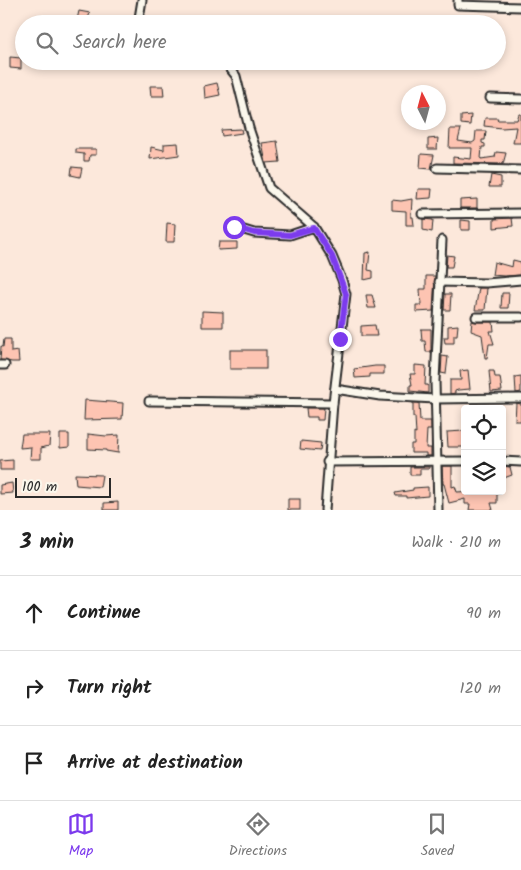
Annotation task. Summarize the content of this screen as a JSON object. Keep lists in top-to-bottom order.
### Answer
{
  "scale_bar": "100 m",
  "north": "top",
  "page": {
    "search": "Search here",
    "scale": "100 m",
    "heading": ["3 min", "Walk · 210 m"],
    "list": [
      ["Continue", "90 m"],
      ["Turn right", "120 m"],
      "Arrive at destination"
    ],
    "nav": ["Map", "Directions", "Saved"]
  }
}
